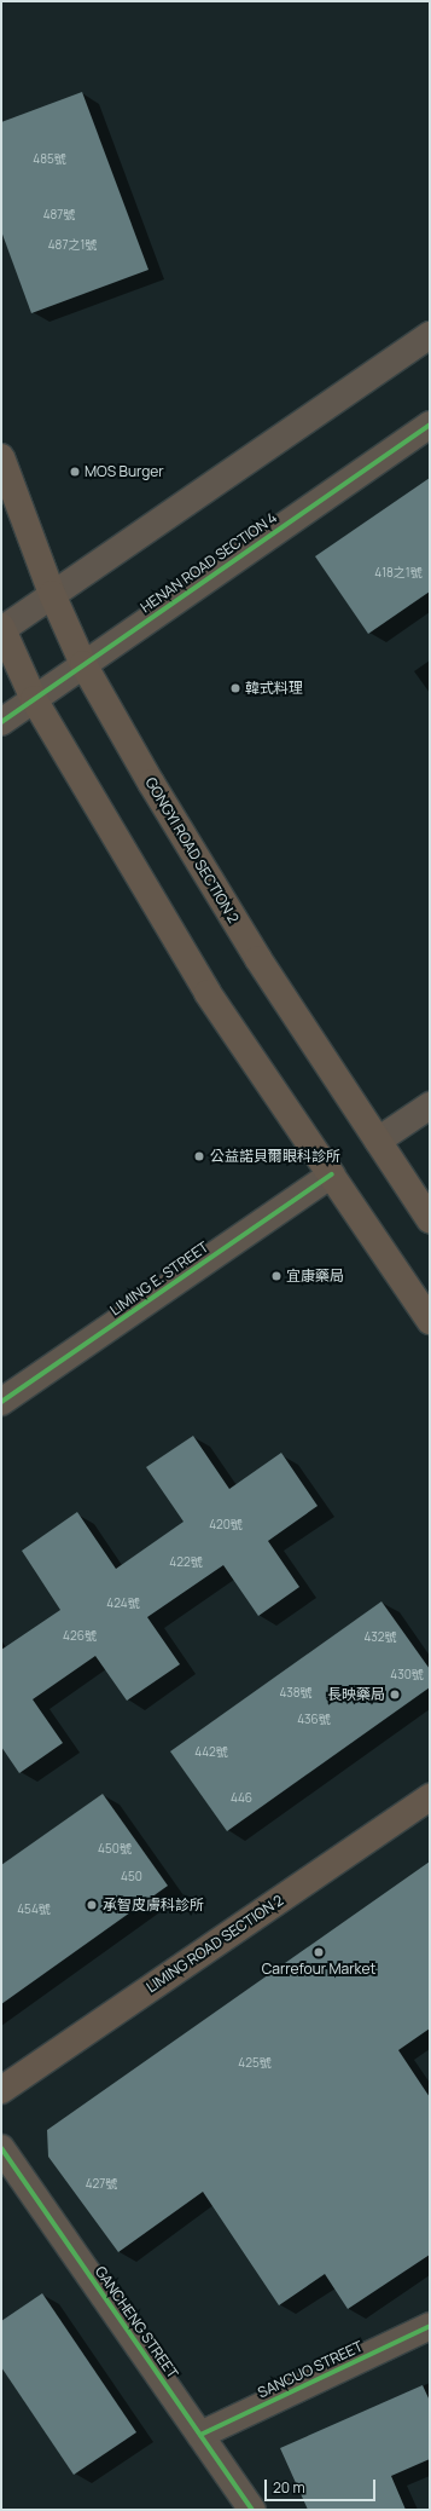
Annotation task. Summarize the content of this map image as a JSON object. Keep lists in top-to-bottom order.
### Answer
{
  "streets": {
    "main road": ["GONGYI ROAD SECTION 2", "LIMING ROAD SECTION 2"],
    "street": [
      "HENAN ROAD SECTION 4",
      "LIMING E. STREET",
      "GANCHENG STREET",
      "SANCUO STREET"
    ]
  },
  "crossings": [
    ["HENAN ROAD SECTION 4", "GONGYI ROAD SECTION 2"],
    ["GANCHENG STREET", "SANCUO STREET"]
  ],
  "places": [
    "MOS Burger",
    "韓式料理",
    "公益諾貝爾眼科診所",
    "宜康藥局",
    "長映藥局",
    "承智皮膚科診所",
    "Carrefour Market"
  ],
  "house_numbers": [
    "485號",
    "487號",
    "487之1號",
    "418之1號",
    "420號",
    "422號",
    "424號",
    "426號",
    "432號",
    "430號",
    "438號",
    "436號",
    "442號",
    "446",
    "450號",
    "450",
    "454號",
    "425號",
    "427號"
  ],
  "scale_bar": "20 m"
}
